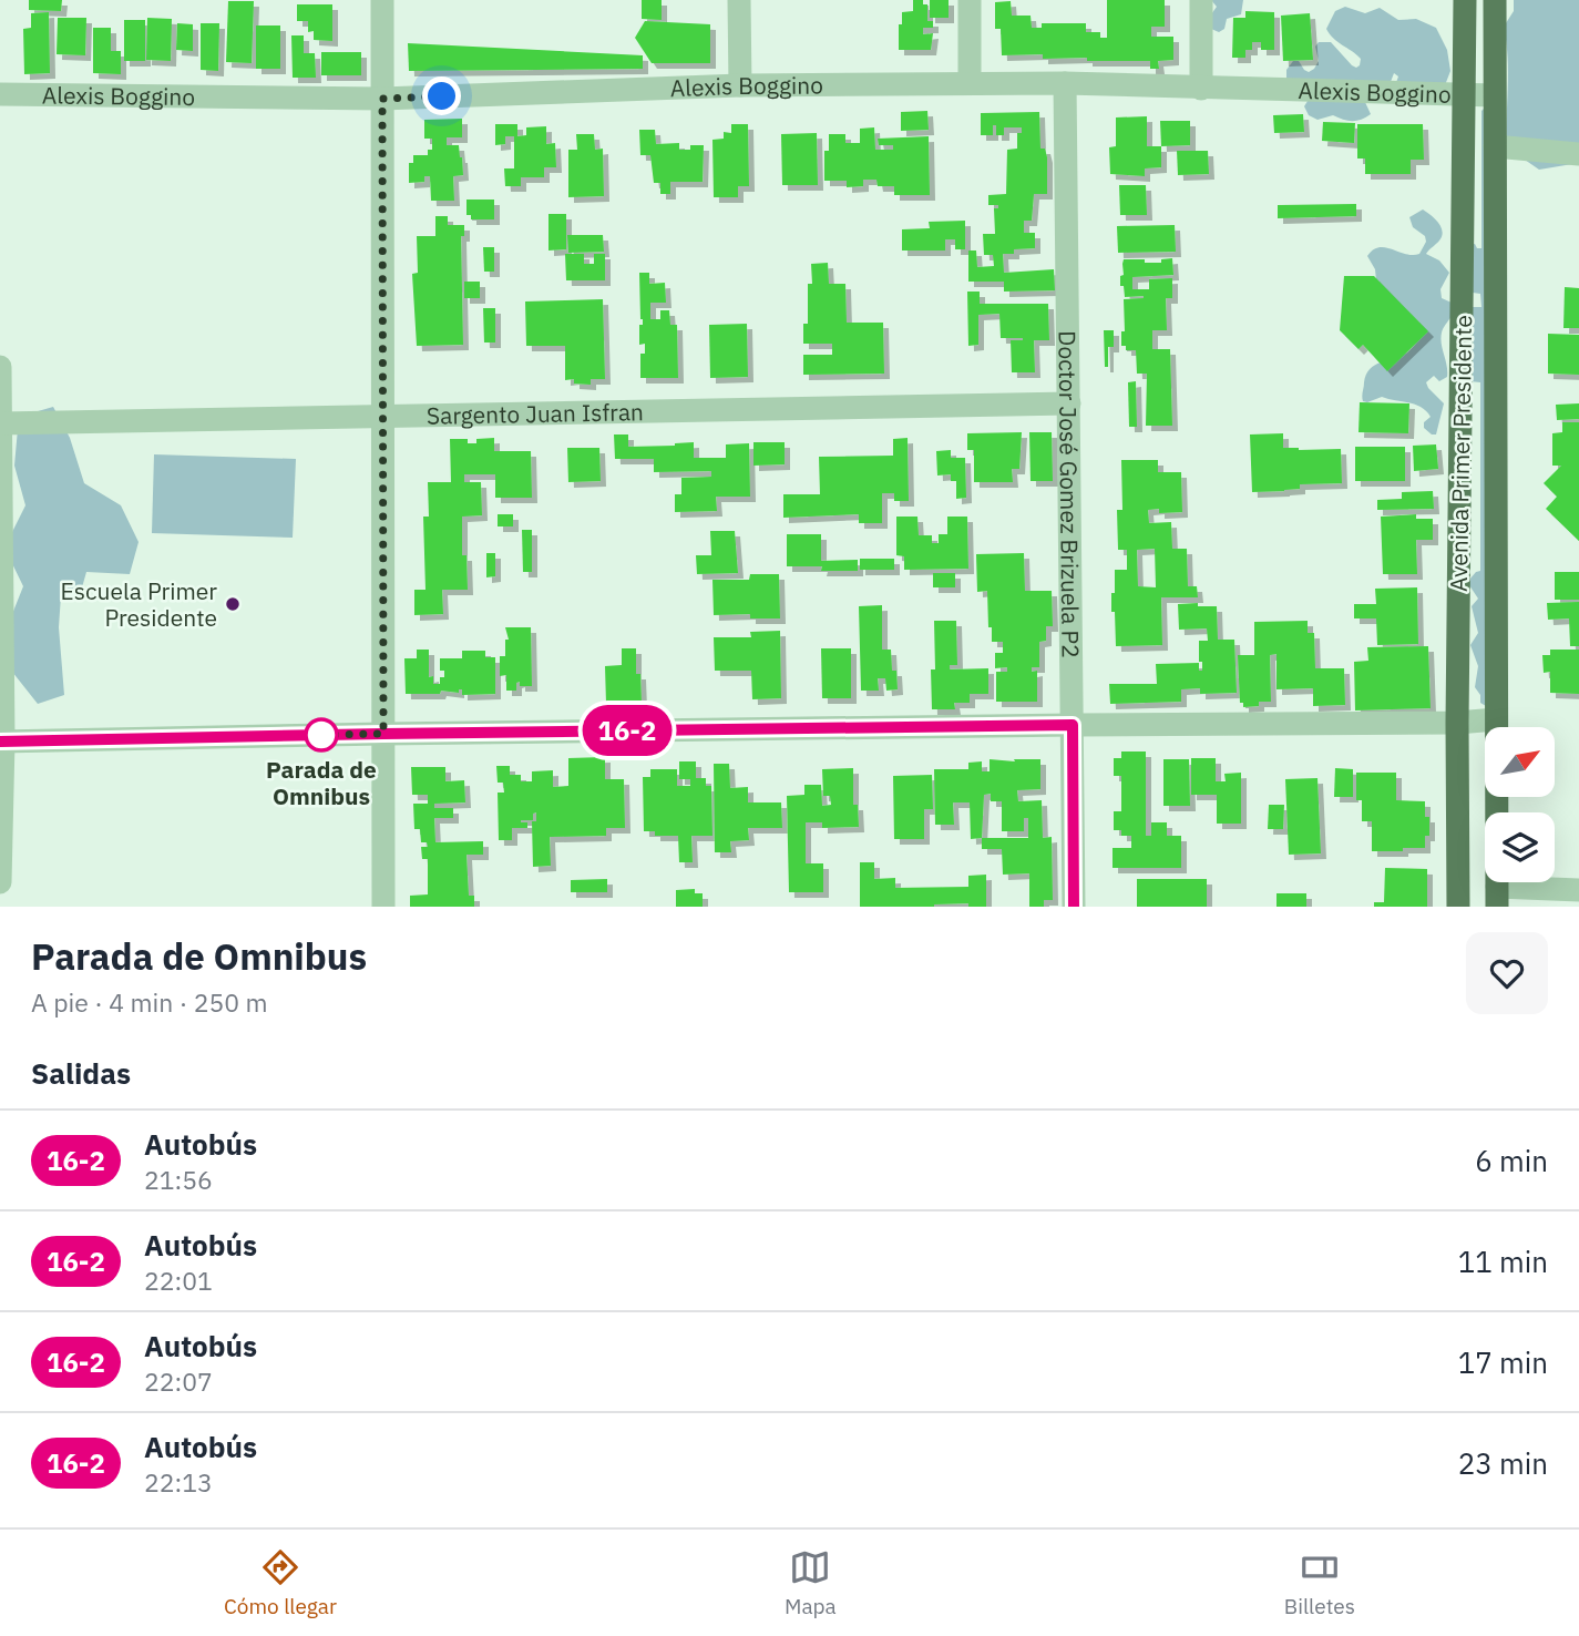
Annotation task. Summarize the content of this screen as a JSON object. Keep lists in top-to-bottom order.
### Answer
{
  "streets": {
    "main road": ["Avenida Primer Presidente"],
    "street": ["Alexis Boggino", "Sargento Juan Isfran", "Doctor José Gomez Brizuela P2"]
  },
  "crossings": [
    ["Alexis Boggino", "Avenida Primer Presidente"],
    ["Alexis Boggino", "Doctor José Gomez Brizuela P2"],
    ["Sargento Juan Isfran", "Doctor José Gomez Brizuela P2"]
  ],
  "places": ["Escuela Primer Presidente", "Parada de Omnibus"],
  "lines": ["bus line 16-2"],
  "north": "top right",
  "page": {
    "on_map": "16-2",
    "heading": [
      ["Parada de Omnibus", "A pie · 4 min · 250 m"],
      "Salidas"
    ],
    "list": [
      {
        "mark": "16-2",
        "name": "Autobús",
        "note": "21:56",
        "value": "6 min"
      },
      {
        "mark": "16-2",
        "name": "Autobús",
        "note": "22:01",
        "value": "11 min"
      },
      {
        "mark": "16-2",
        "name": "Autobús",
        "note": "22:07",
        "value": "17 min"
      },
      {
        "mark": "16-2",
        "name": "Autobús",
        "note": "22:13",
        "value": "23 min"
      }
    ],
    "tabs": ["Cómo llegar", "Mapa", "Billetes"]
  }
}
